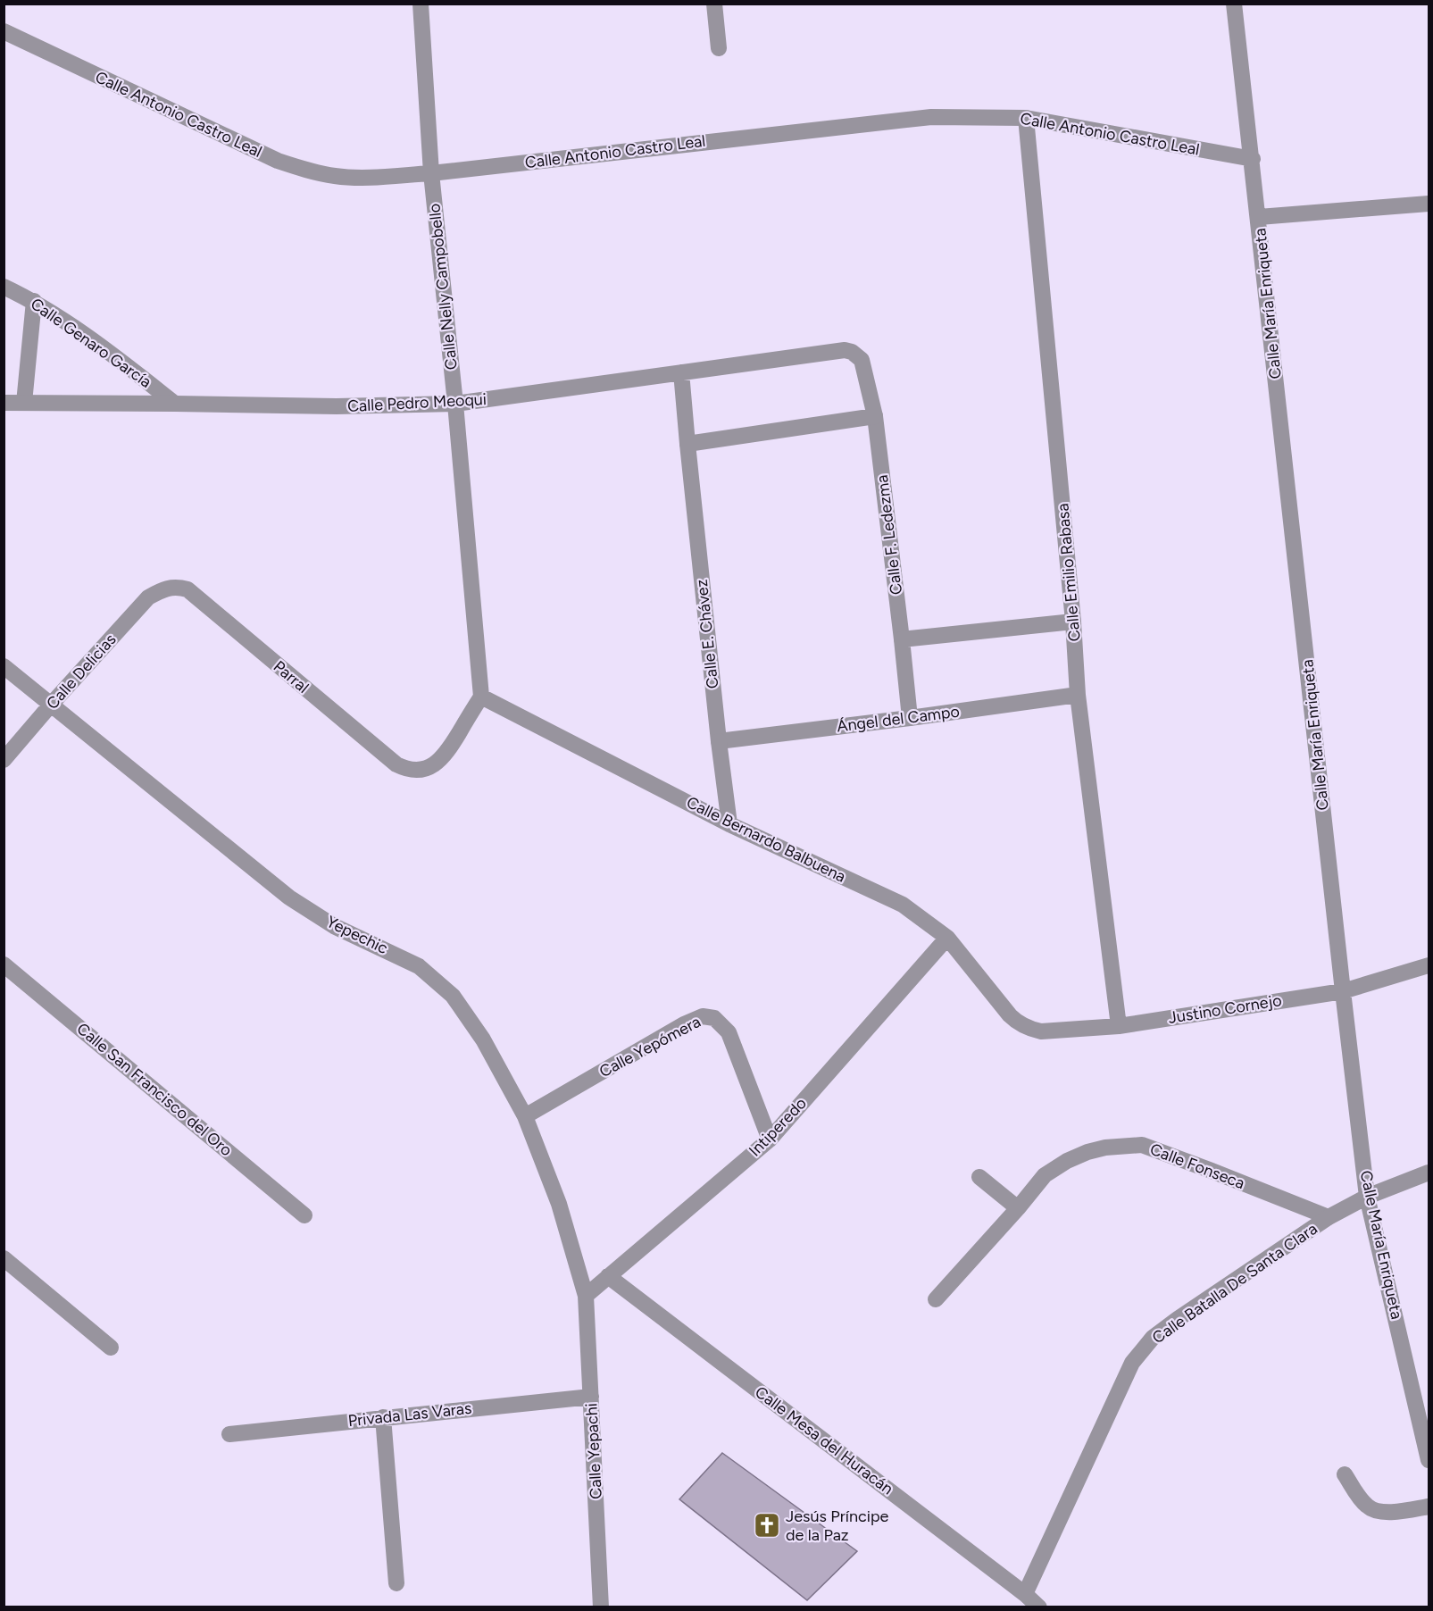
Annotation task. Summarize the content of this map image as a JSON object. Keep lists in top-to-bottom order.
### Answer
{
  "streets": {
    "street": [
      "Calle Antonio Castro Leal",
      "Calle Nelly Campobello",
      "Calle María Enriqueta",
      "Calle Genaro García",
      "Calle Pedro Meoqui",
      "Calle F. Ledezma",
      "Calle Emilio Rabasa",
      "Calle E. Chávez",
      "Calle Delicias",
      "Parral",
      "Ángel del Campo",
      "Calle Bernardo Balbuena",
      "Yepechic",
      "Justino Cornejo",
      "Calle Yepómera",
      "Calle San Francisco del Oro",
      "Intiperedo",
      "Calle Fonseca",
      "Calle Batalla De Santa Clara",
      "Privada Las Varas",
      "Calle Mesa del Huracán",
      "Calle Yepachi"
    ]
  },
  "crossings": [
    ["Calle Antonio Castro Leal", "Calle Nelly Campobello"],
    ["Calle Antonio Castro Leal", "Calle María Enriqueta"],
    ["Calle Antonio Castro Leal", "Calle Emilio Rabasa"],
    ["Calle Nelly Campobello", "Calle Pedro Meoqui"],
    ["Calle Nelly Campobello", "Parral"],
    ["Calle Nelly Campobello", "Calle Bernardo Balbuena"],
    ["Calle María Enriqueta", "Justino Cornejo"],
    ["Calle María Enriqueta", "Calle Batalla De Santa Clara"],
    ["Calle Genaro García", "Calle Pedro Meoqui"],
    ["Calle Pedro Meoqui", "Calle F. Ledezma"],
    ["Calle Pedro Meoqui", "Calle E. Chávez"],
    ["Calle F. Ledezma", "Ángel del Campo"],
    ["Calle Emilio Rabasa", "Ángel del Campo"],
    ["Calle Emilio Rabasa", "Justino Cornejo"],
    ["Calle E. Chávez", "Ángel del Campo"],
    ["Calle E. Chávez", "Calle Bernardo Balbuena"],
    ["Calle Delicias", "Parral"],
    ["Calle Delicias", "Yepechic"],
    ["Parral", "Calle Bernardo Balbuena"],
    ["Calle Bernardo Balbuena", "Justino Cornejo"],
    ["Calle Bernardo Balbuena", "Intiperedo"],
    ["Yepechic", "Calle Yepómera"],
    ["Yepechic", "Intiperedo"],
    ["Yepechic", "Calle Yepachi"],
    ["Calle Yepómera", "Intiperedo"],
    ["Intiperedo", "Calle Mesa del Huracán"],
    ["Intiperedo", "Calle Yepachi"],
    ["Calle Fonseca", "Calle Batalla De Santa Clara"],
    ["Calle Batalla De Santa Clara", "Calle Mesa del Huracán"],
    ["Privada Las Varas", "Calle Yepachi"]
  ],
  "places": {
    "church": ["Jesús Príncipe de la Paz"]
  }
}
